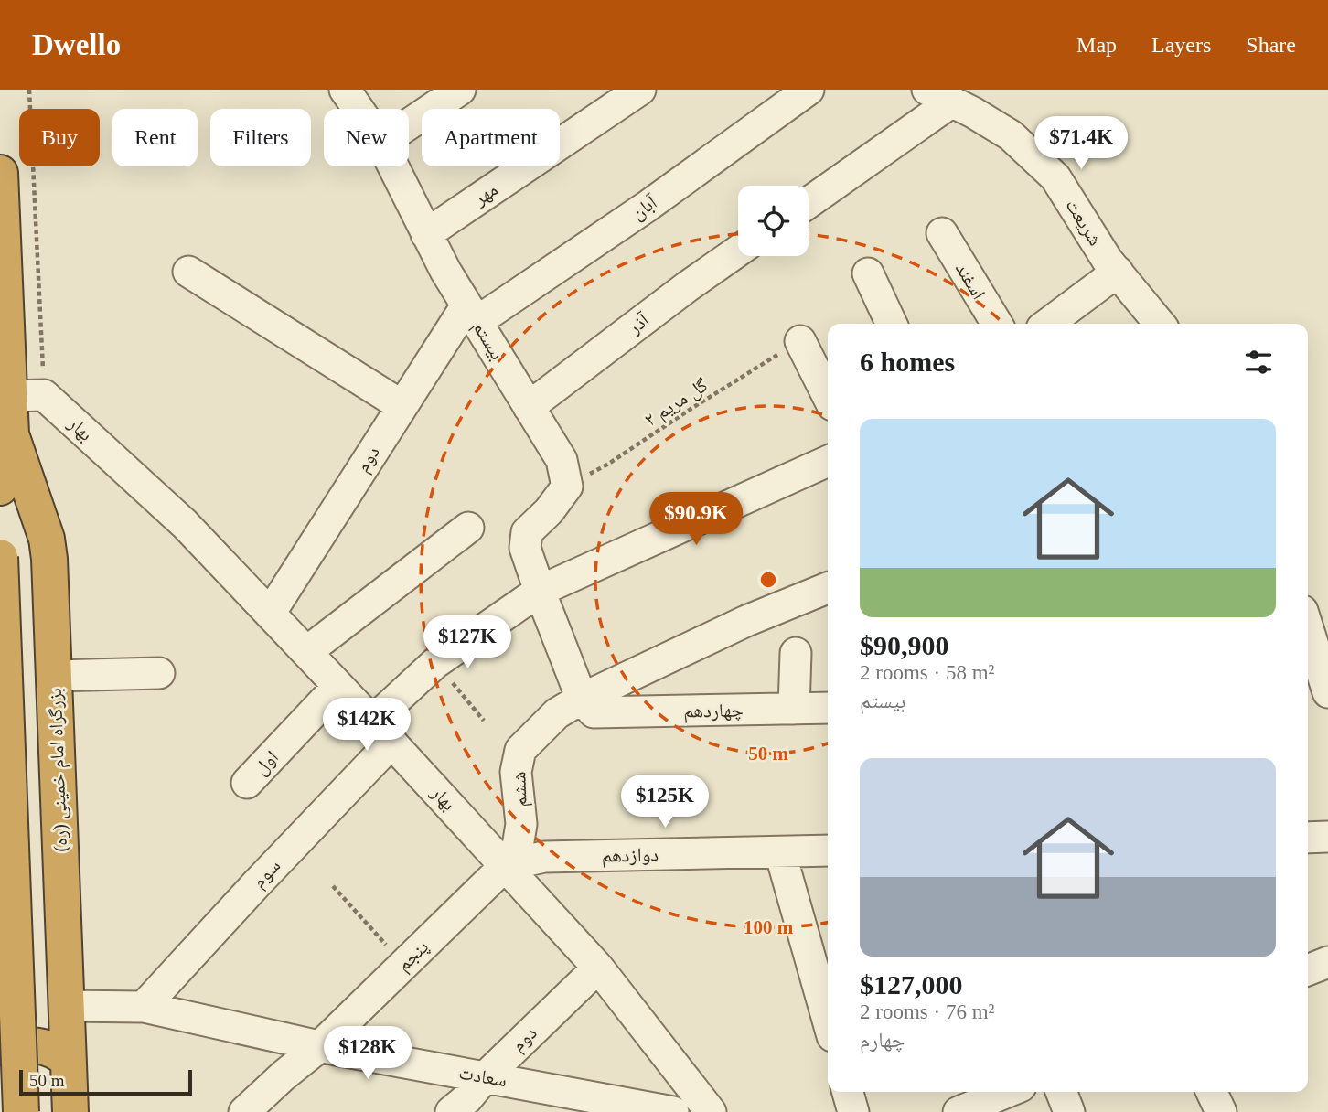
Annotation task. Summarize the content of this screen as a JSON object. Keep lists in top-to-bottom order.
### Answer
{
  "streets": {
    "highway": ["بزرگراه امام خمینی (ره)"],
    "street": [
      "مهر",
      "آبان",
      "شریعت",
      "اسفند",
      "آذر",
      "بیستم",
      "بهار",
      "دوم",
      "چهاردهم",
      "اول",
      "ششم",
      "دوازدهم",
      "سوم",
      "پنجم",
      "سعادت"
    ],
    "path": ["گل مریم ۲"]
  },
  "crossings": [
    ["مهر", "بیستم"],
    ["آبان", "بیستم"],
    ["آبان", "دوم"],
    ["آذر", "بیستم"],
    ["بیستم", "گل مریم ۲"],
    ["بیستم", "دوم"],
    ["بهار", "دوم"],
    ["بهار", "اول"],
    ["بهار", "بزرگراه امام خمینی (ره)"],
    ["بهار", "ششم"],
    ["بهار", "دوازدهم"],
    ["بهار", "سوم"],
    ["بهار", "پنجم"],
    ["دوم", "سعادت"],
    ["چهاردهم", "ششم"],
    ["بزرگراه امام خمینی (ره)", "سعادت"],
    ["ششم", "دوازدهم"],
    ["ششم", "پنجم"],
    ["دوازدهم", "پنجم"],
    ["سوم", "سعادت"],
    ["پنجم", "سعادت"]
  ],
  "scale_bar": "50 m",
  "page": {
    "header": "Dwello",
    "nav": ["Map", "Layers", "Share"],
    "chip": [
      "Buy",
      "Rent",
      "Filters",
      "New",
      "Apartment"
    ],
    "price": [
      "$71.4K",
      "$90.9K",
      "$127K",
      "$142K",
      "$125K",
      "$128K"
    ],
    "heading": "6 homes",
    "list": [
      {
        "name": "$90,900",
        "note": "2 rooms · 58 m² · بیستم"
      },
      {
        "name": "$127,000",
        "note": "2 rooms · 76 m² · چهارم"
      }
    ],
    "scale": "50 m"
  },
  "rings": ["50 m", "100 m"]
}
